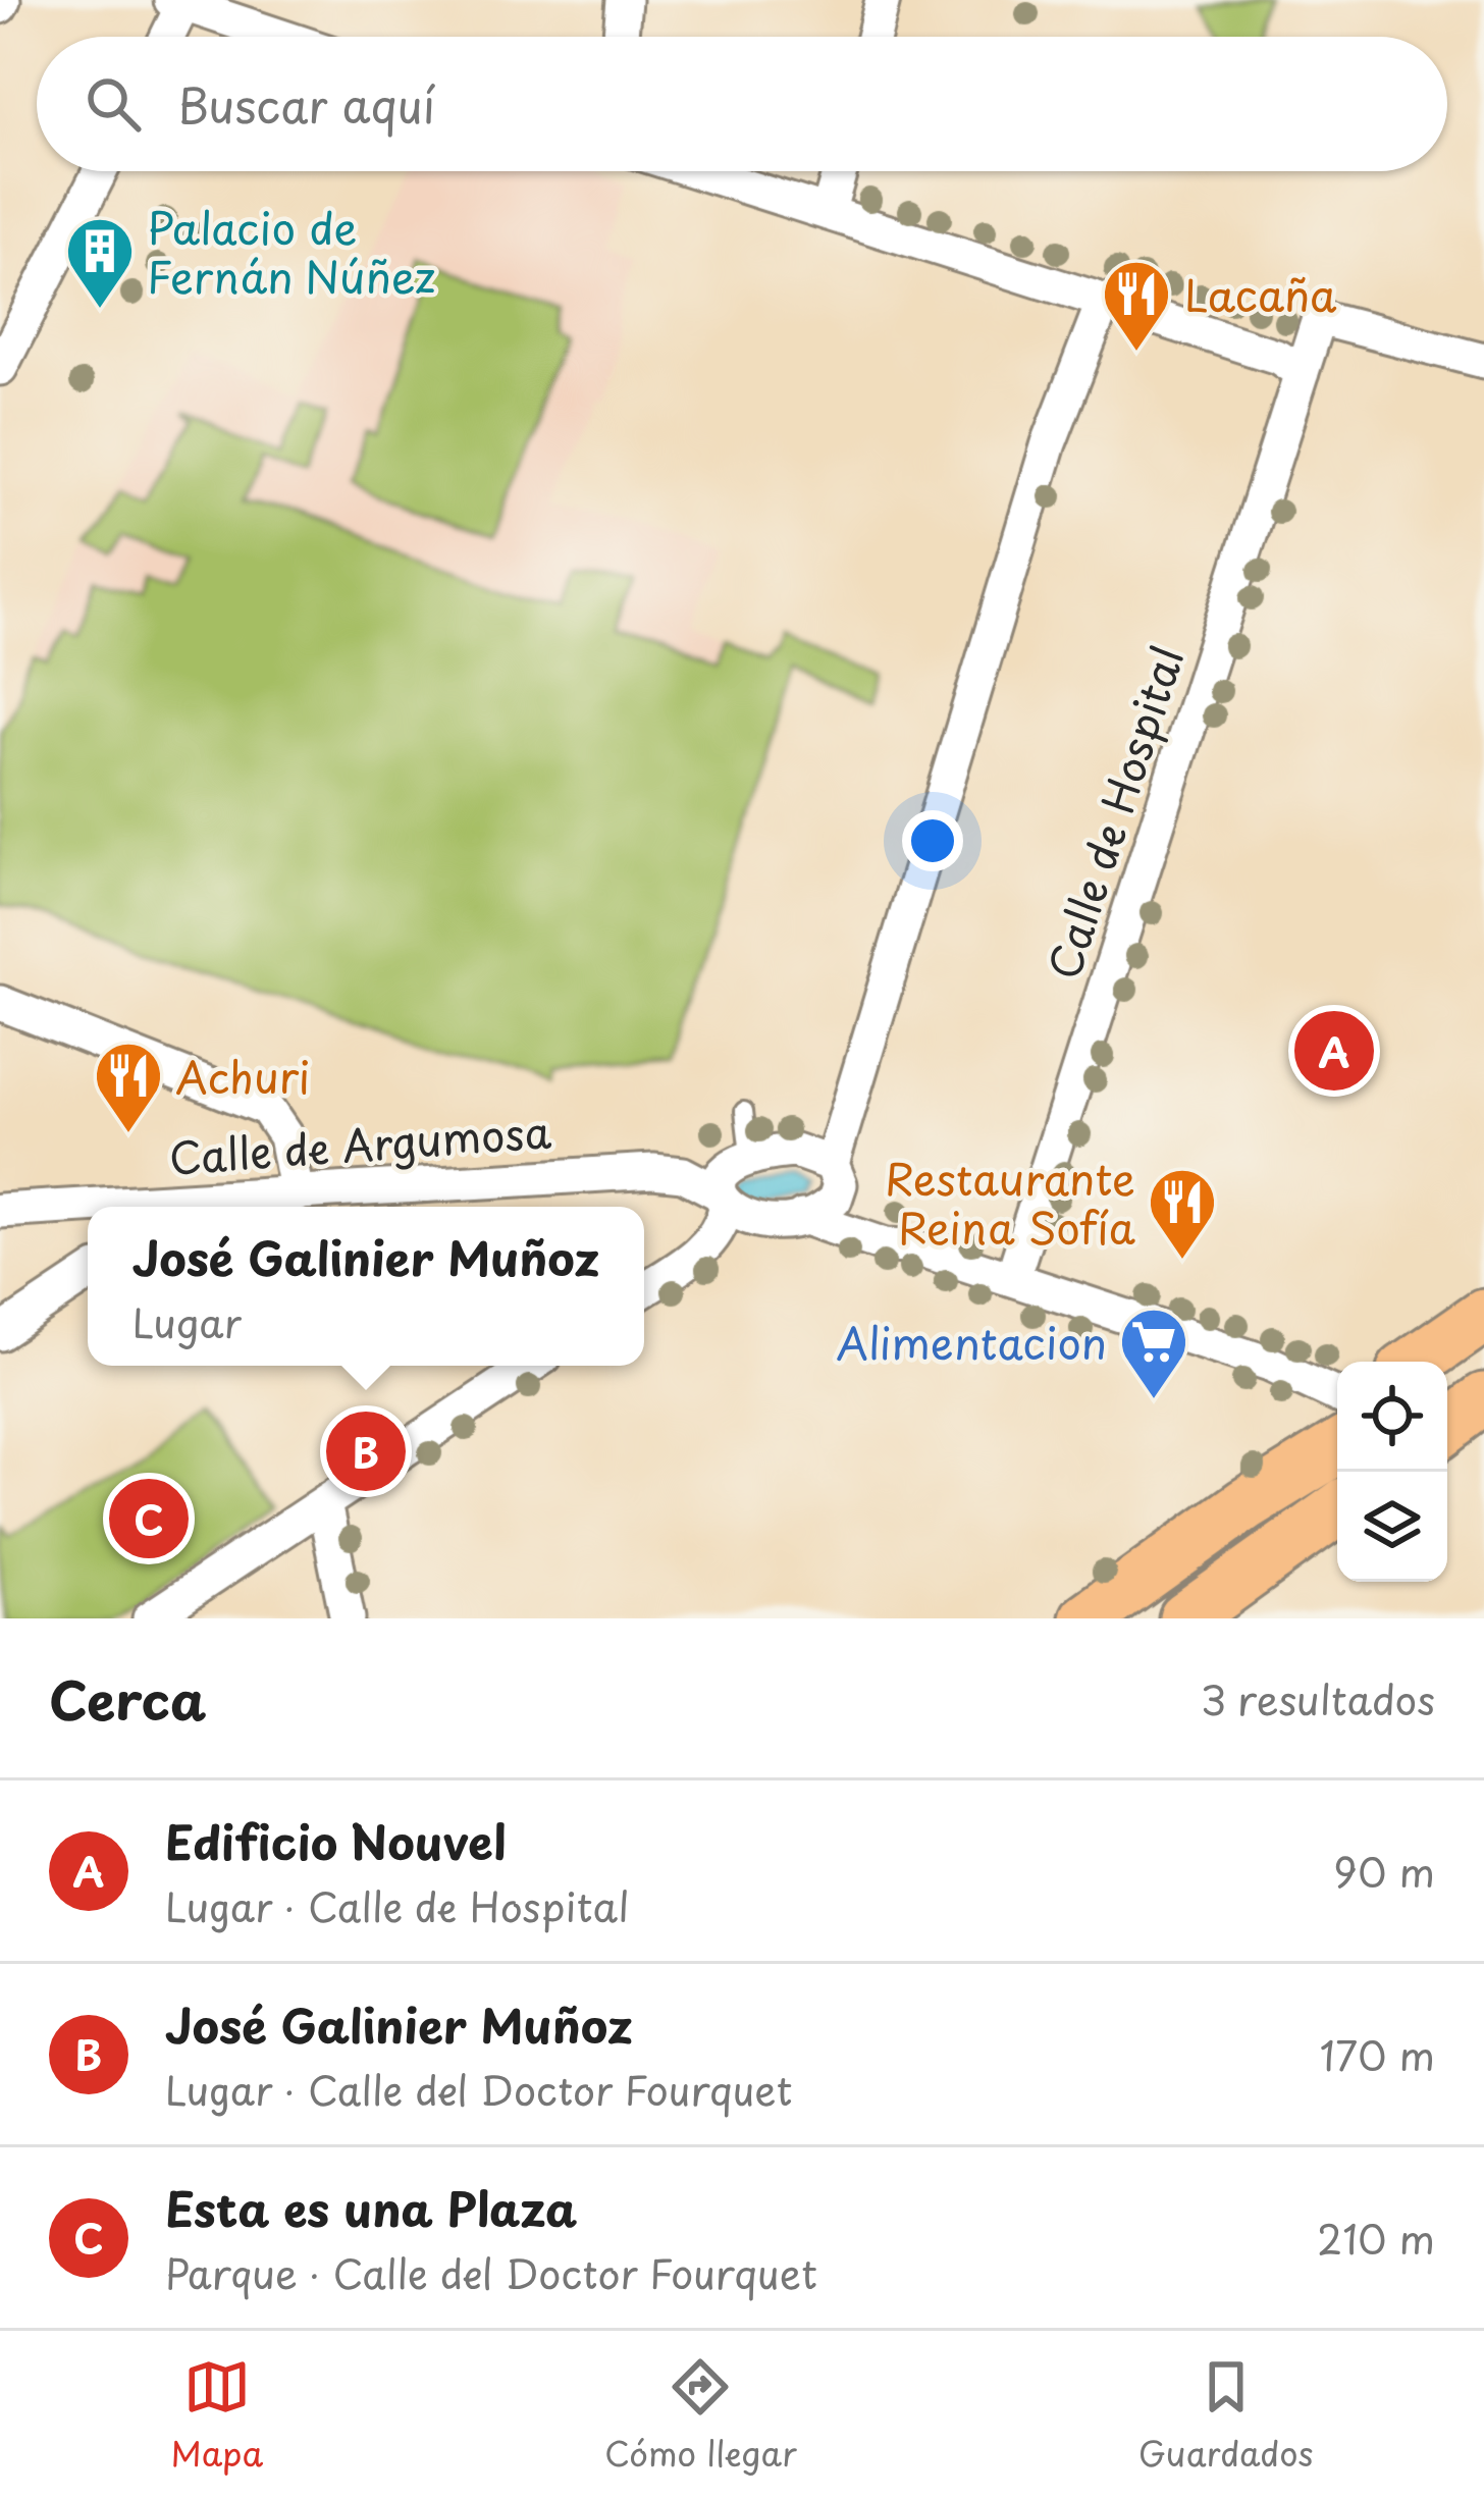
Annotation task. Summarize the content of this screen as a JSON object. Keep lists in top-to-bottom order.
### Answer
{
  "streets": {
    "street": ["Calle de Hospital", "Calle de Argumosa"]
  },
  "places": {
    "building": ["Palacio de Fernán Núñez"],
    "restaurant": ["Lacaña", "Achuri", "Restaurante Reina Sofía"],
    "supermarket": ["Alimentacion"]
  },
  "page": {
    "search": "Buscar aquí",
    "pins": ["A", "B", "C"],
    "popup": ["José Galinier Muñoz", "Lugar"],
    "heading": ["Cerca", "3 resultados"],
    "list": [
      {
        "mark": "A",
        "name": "Edificio Nouvel",
        "note": "Lugar · Calle de Hospital",
        "value": "90 m"
      },
      {
        "mark": "B",
        "name": "José Galinier Muñoz",
        "note": "Lugar · Calle del Doctor Fourquet",
        "value": "170 m"
      },
      {
        "mark": "C",
        "name": "Esta es una Plaza",
        "note": "Parque · Calle del Doctor Fourquet",
        "value": "210 m"
      }
    ],
    "nav": ["Mapa", "Cómo llegar", "Guardados"]
  }
}
